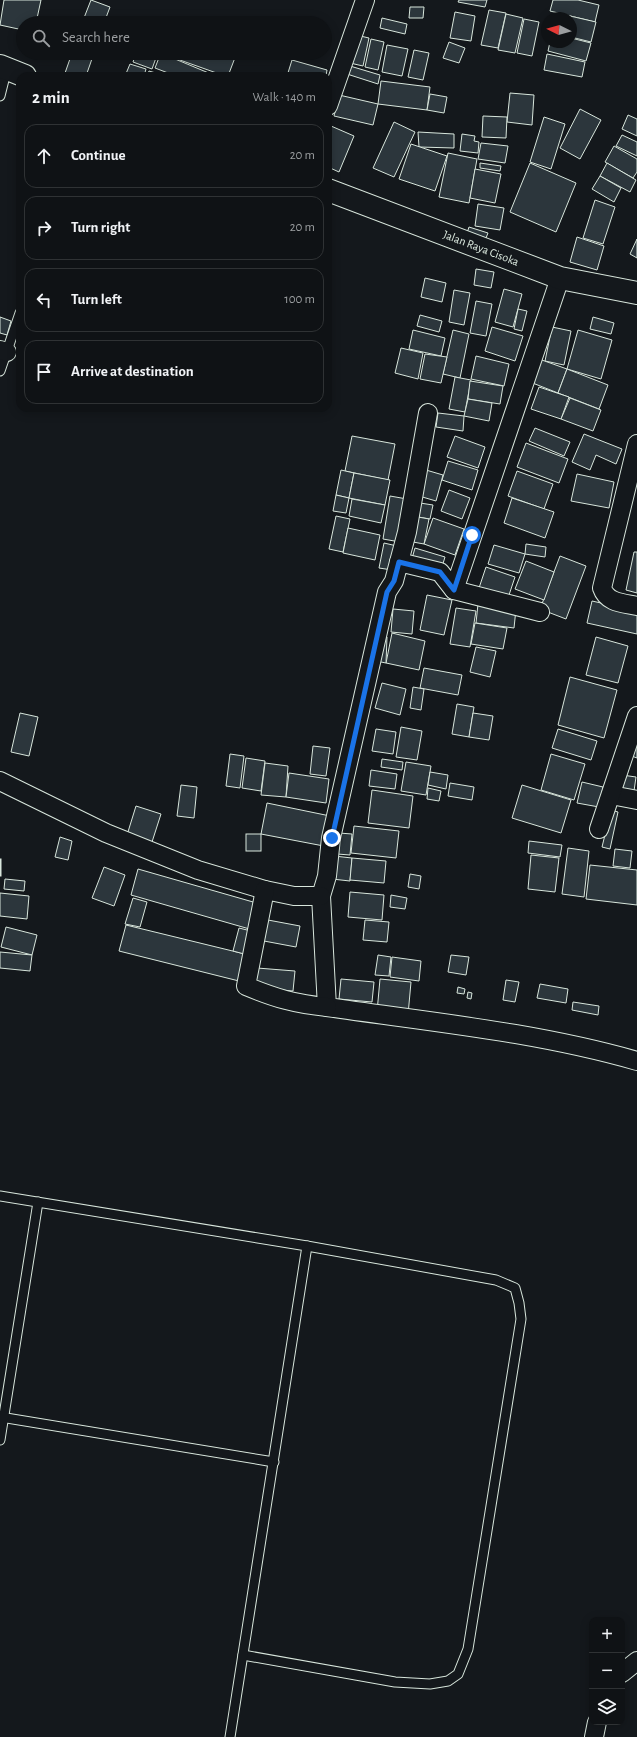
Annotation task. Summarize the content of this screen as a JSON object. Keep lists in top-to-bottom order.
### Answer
{
  "streets": {
    "street": ["Jalan Raya Cisoka"]
  },
  "north": "left",
  "page": {
    "search": "Search here",
    "heading": ["2 min", "Walk · 140 m"],
    "list": [
      ["Continue", "20 m"],
      ["Turn right", "20 m"],
      ["Turn left", "100 m"],
      "Arrive at destination"
    ],
    "map_buttons": ["+", "−"]
  }
}
